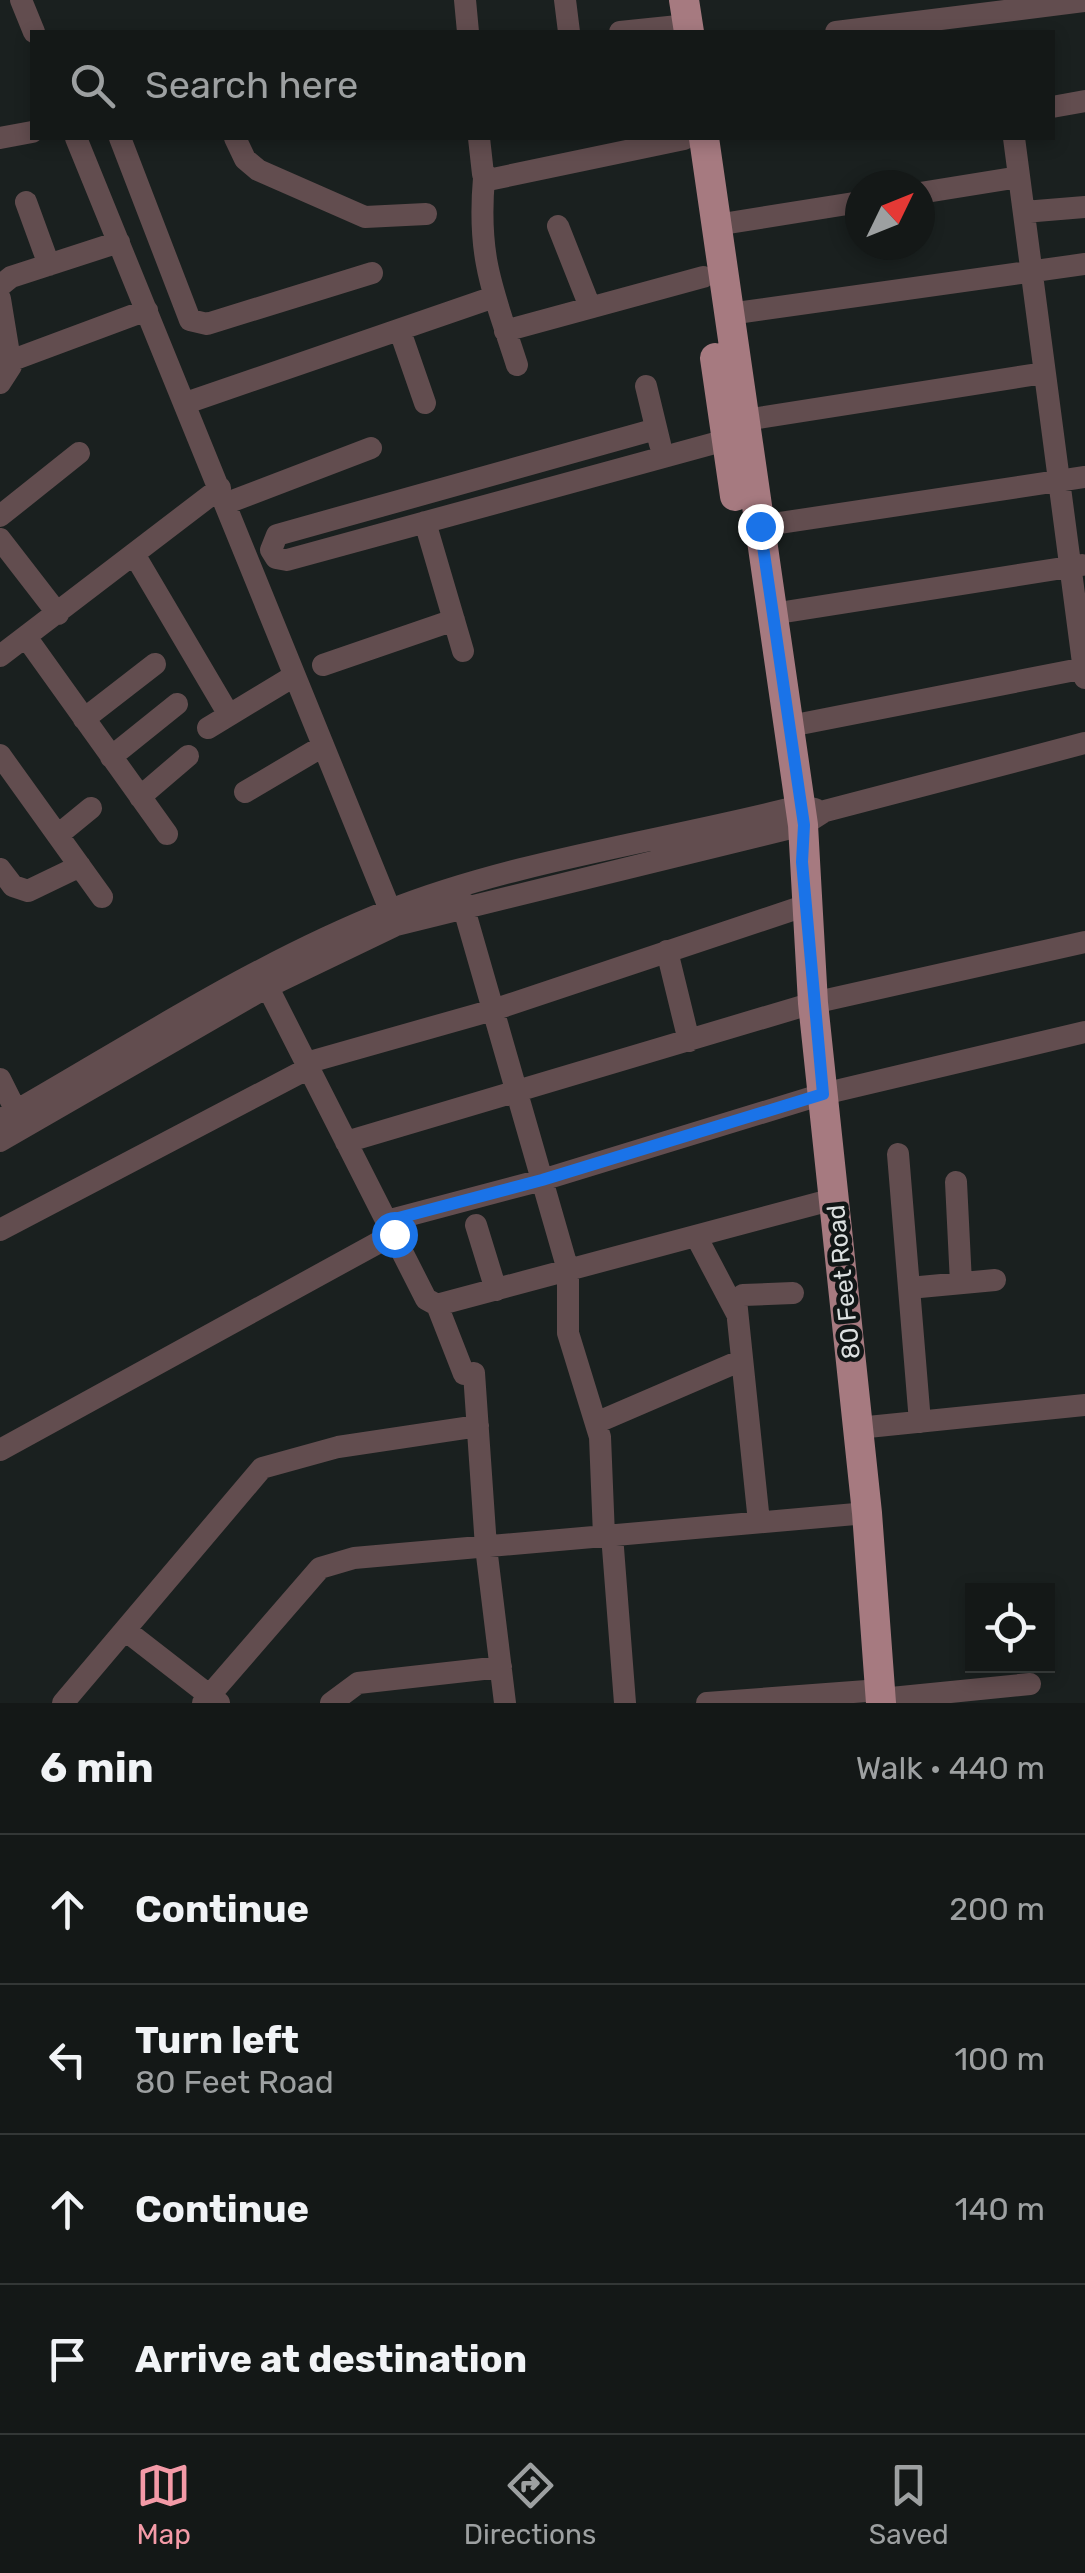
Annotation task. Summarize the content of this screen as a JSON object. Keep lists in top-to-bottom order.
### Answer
{
  "streets": {
    "main road": ["80 Feet Road"]
  },
  "north": "top right",
  "page": {
    "search": "Search here",
    "heading": ["6 min", "Walk · 440 m"],
    "list": [
      ["Continue", "200 m"],
      ["Turn left", "80 Feet Road", "100 m"],
      ["Continue", "140 m"],
      "Arrive at destination"
    ],
    "nav": ["Map", "Directions", "Saved"]
  }
}
